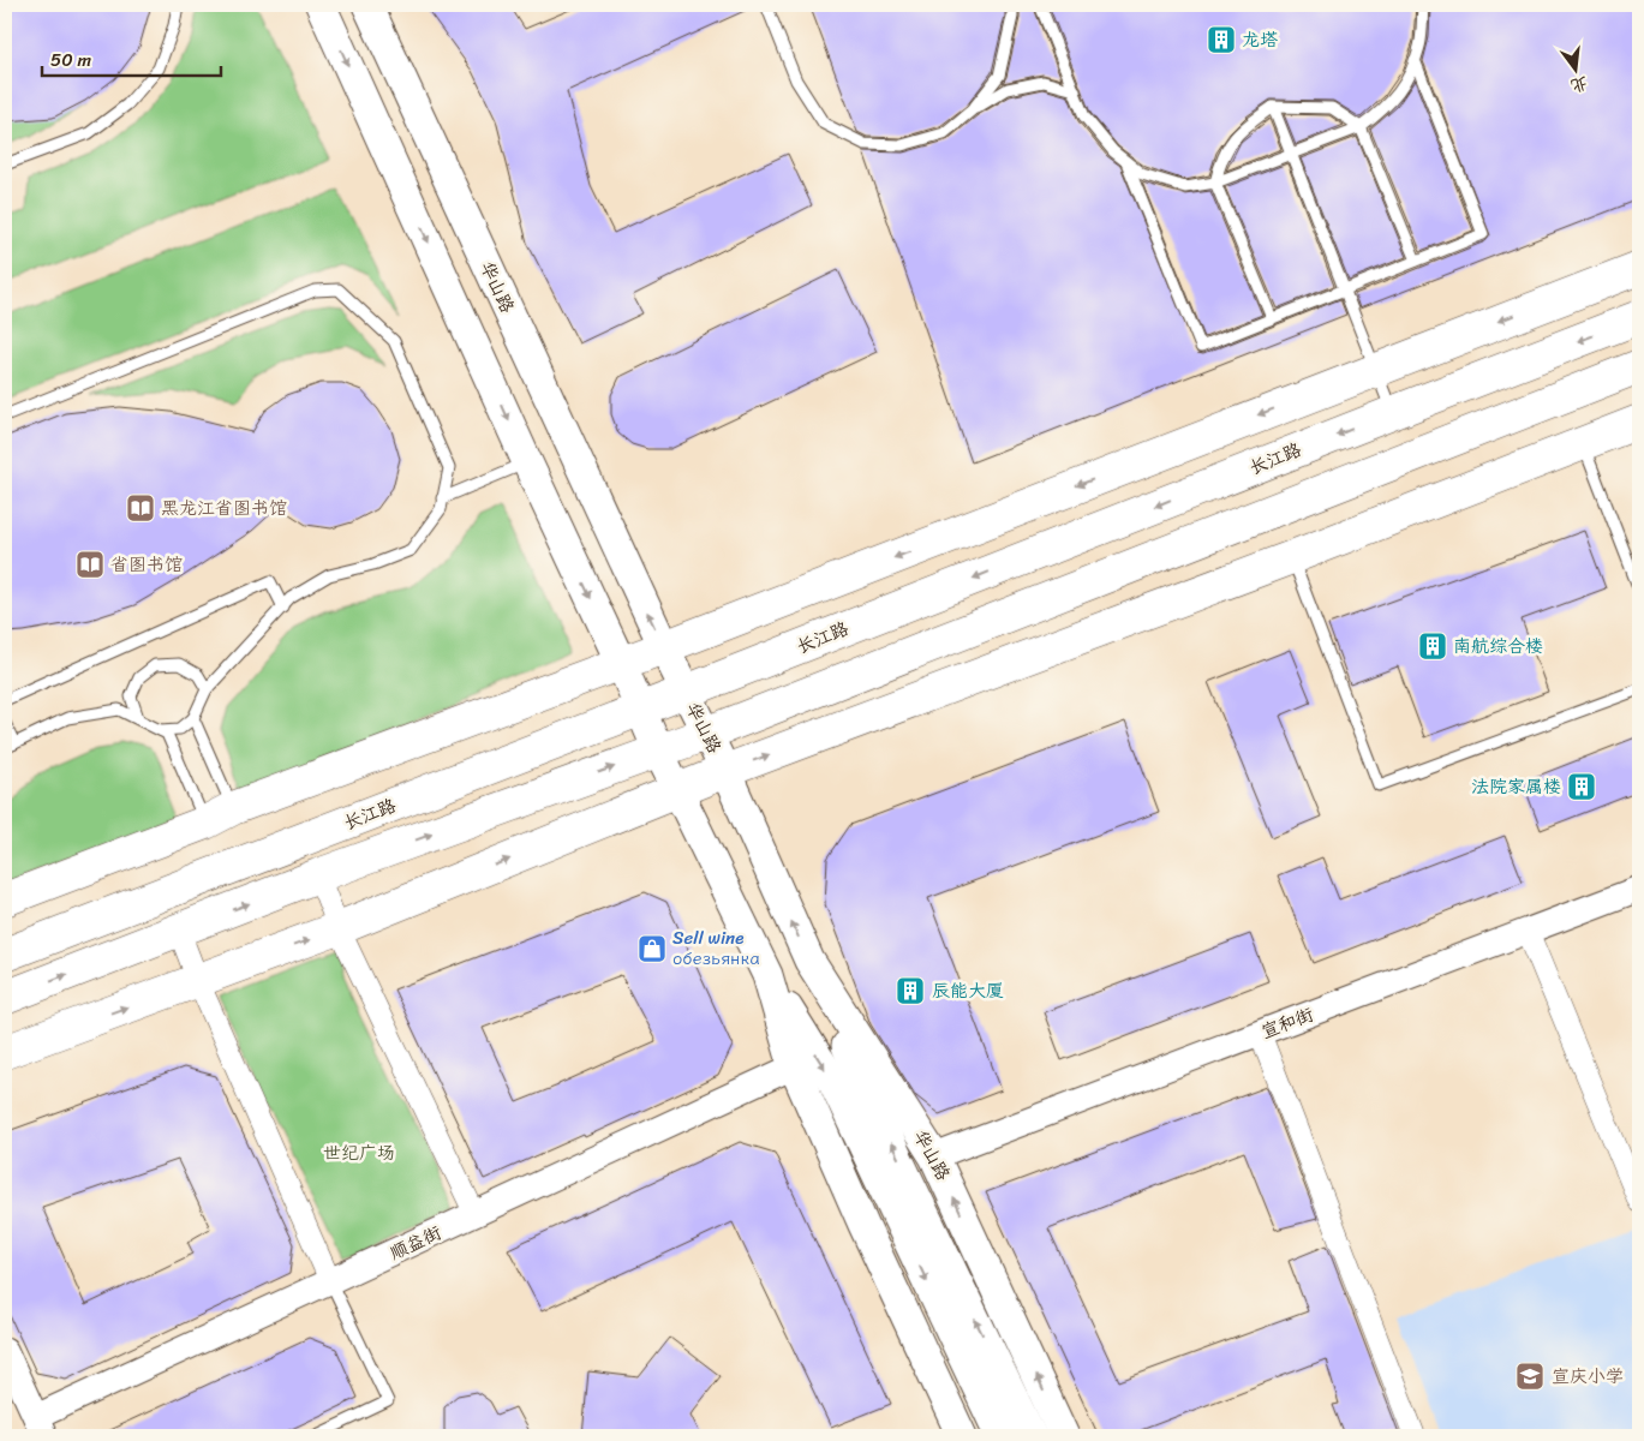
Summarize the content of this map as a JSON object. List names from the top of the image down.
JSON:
{
  "streets": {
    "main road": ["华山路", "长江路"],
    "street": ["宣和街", "顺益街"]
  },
  "crossings": [
    ["华山路", "长江路"],
    ["华山路", "宣和街"]
  ],
  "parks": ["世纪广场"],
  "places": {
    "building": [
      "龙塔",
      "南航综合楼",
      "法院家属楼",
      "辰能大厦"
    ],
    "library": ["黑龙江省图书馆", "省图书馆"],
    "shop": ["Sell wine обезьянка"],
    "school or university": ["宣庆小学"]
  },
  "scale_bar": "50 m",
  "north": "bottom"
}
